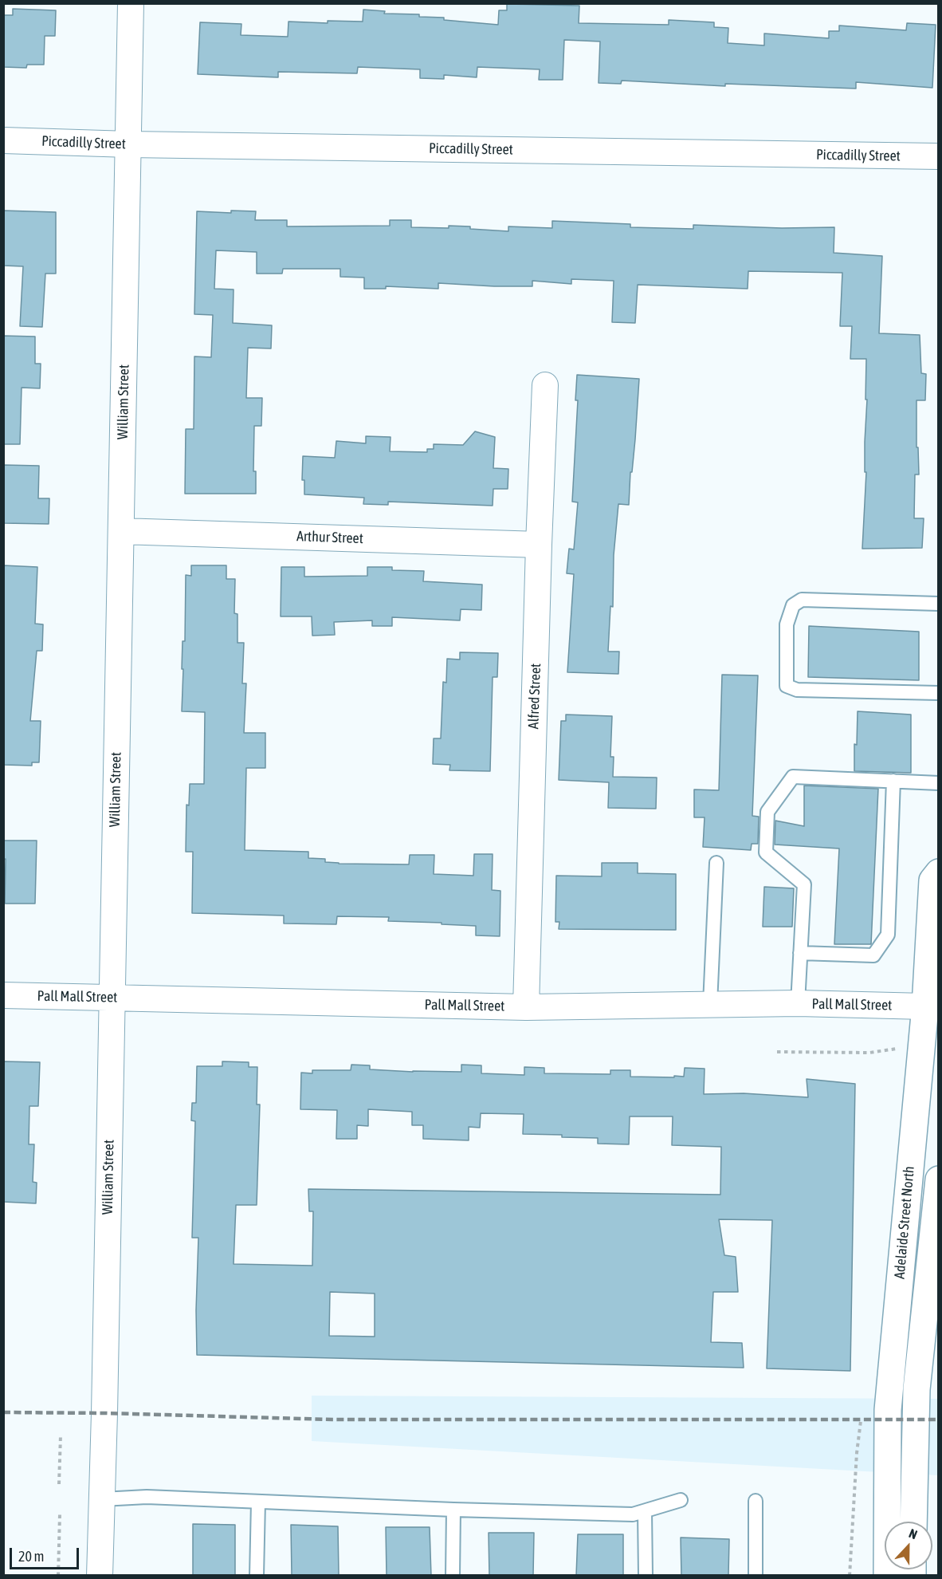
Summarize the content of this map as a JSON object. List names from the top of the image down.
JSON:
{
  "streets": {
    "main road": ["Adelaide Street North"],
    "street": [
      "Piccadilly Street",
      "William Street",
      "Arthur Street",
      "Alfred Street",
      "Pall Mall Street"
    ]
  },
  "crossings": [
    ["Piccadilly Street", "William Street"],
    ["William Street", "Arthur Street"],
    ["William Street", "Pall Mall Street"],
    ["Arthur Street", "Alfred Street"],
    ["Alfred Street", "Pall Mall Street"],
    ["Pall Mall Street", "Adelaide Street North"]
  ],
  "scale_bar": "20 m",
  "north": "top"
}
